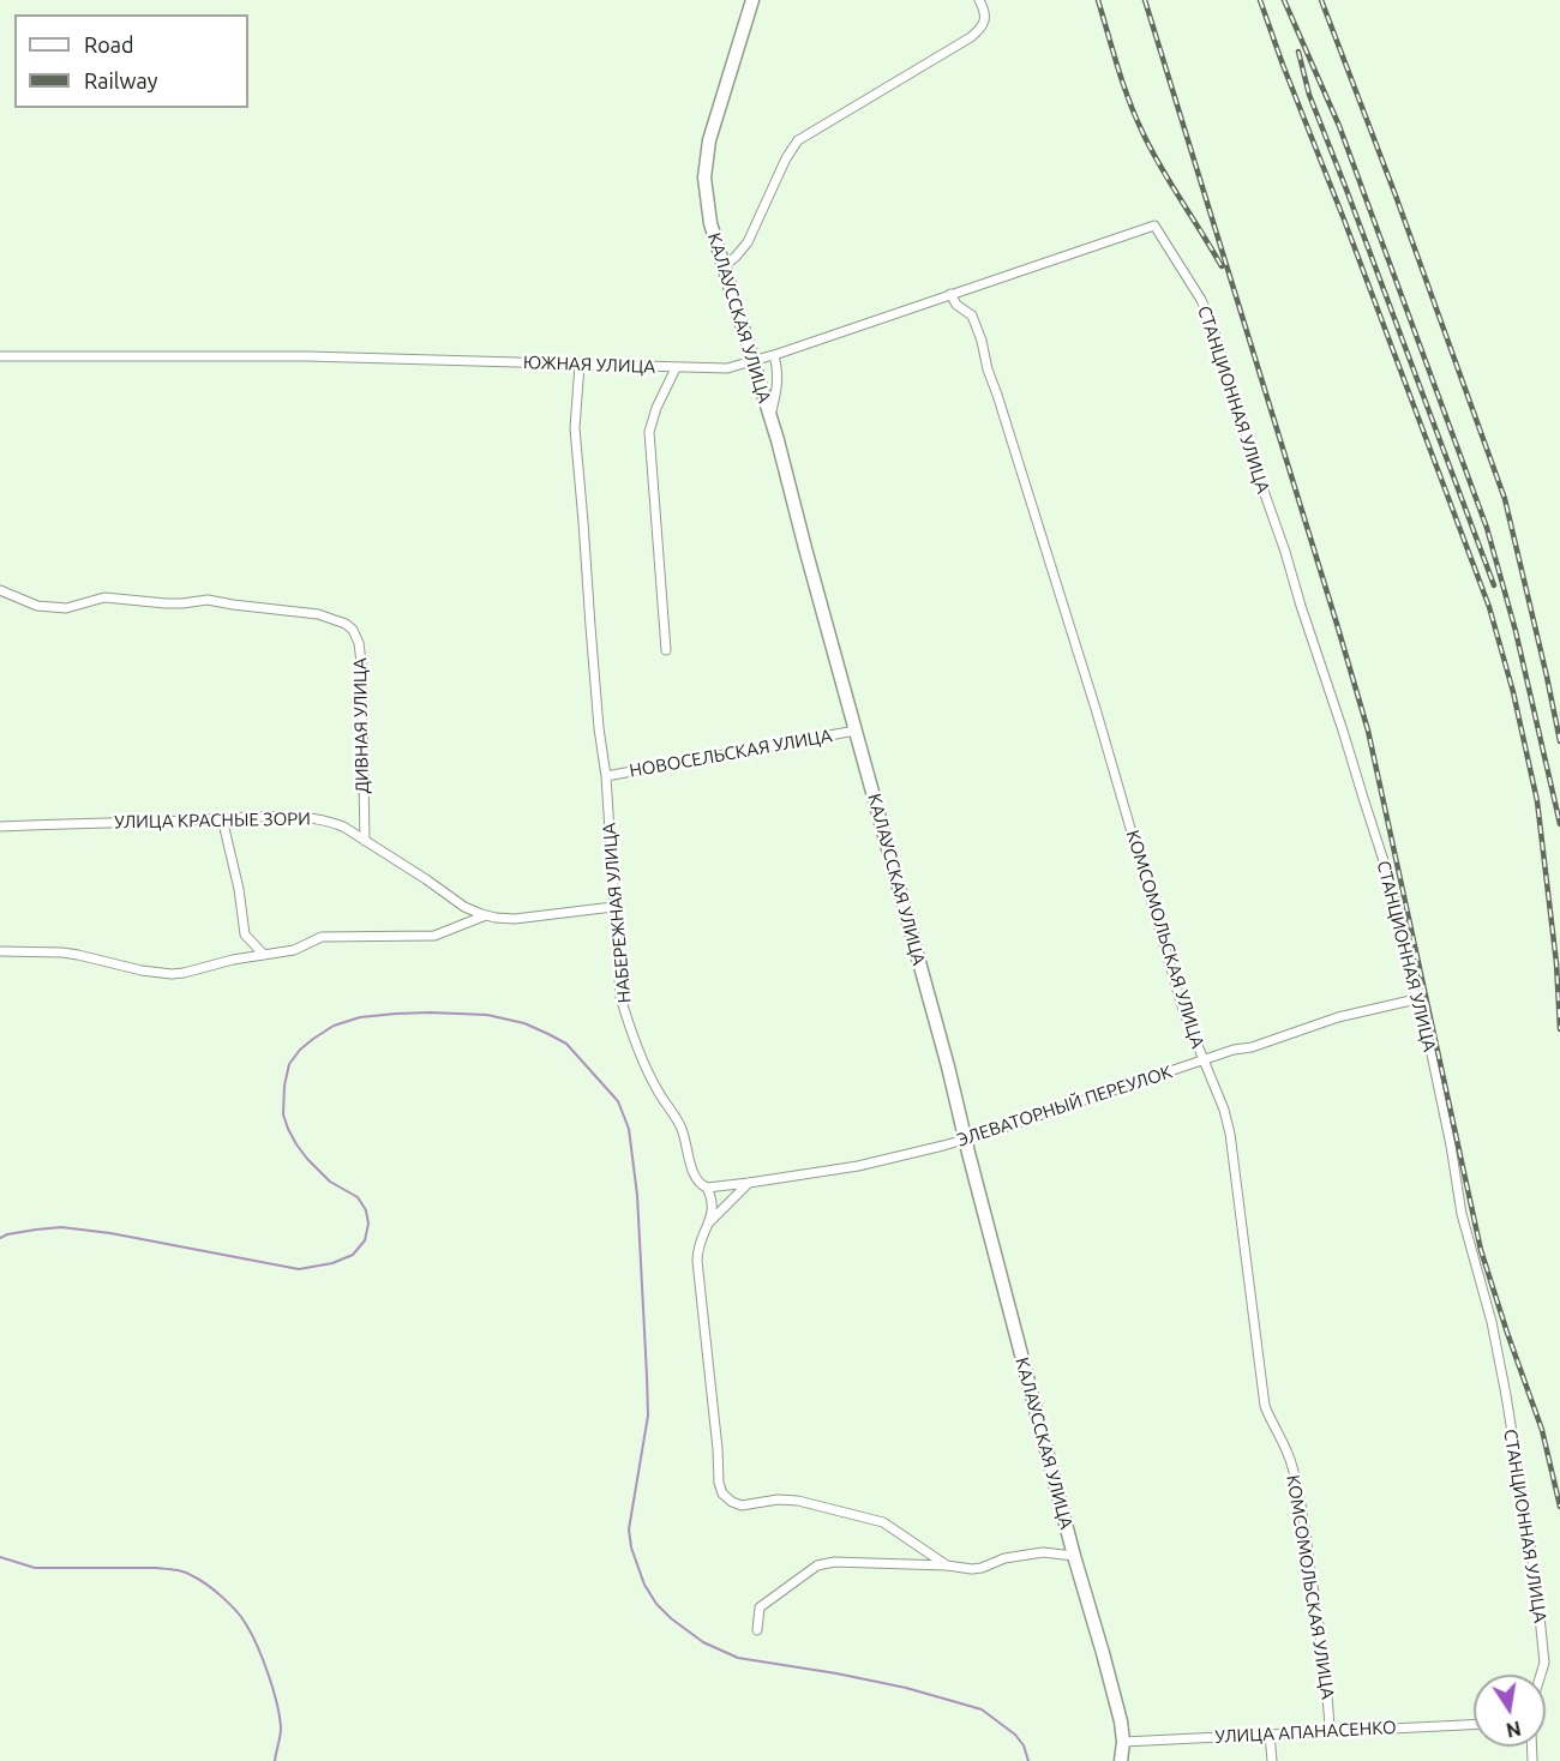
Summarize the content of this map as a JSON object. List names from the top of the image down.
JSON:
{
  "streets": {
    "street": [
      "КАЛАУССКАЯ УЛИЦА",
      "ЮЖНАЯ УЛИЦА",
      "СТАНЦИОННАЯ УЛИЦА",
      "ДИВНАЯ УЛИЦА",
      "НОВОСЕЛЬСКАЯ УЛИЦА",
      "УЛИЦА КРАСНЫЕ ЗОРИ",
      "НАБЕРЕЖНАЯ УЛИЦА",
      "КОМСОМОЛЬСКАЯ УЛИЦА",
      "ЭЛЕВАТОРНЫЙ ПЕРЕУЛОК",
      "УЛИЦА АПАНАСЕНКО"
    ]
  },
  "crossings": [
    ["КАЛАУССКАЯ УЛИЦА", "ЮЖНАЯ УЛИЦА"],
    ["КАЛАУССКАЯ УЛИЦА", "НОВОСЕЛЬСКАЯ УЛИЦА"],
    ["КАЛАУССКАЯ УЛИЦА", "ЭЛЕВАТОРНЫЙ ПЕРЕУЛОК"],
    ["КАЛАУССКАЯ УЛИЦА", "УЛИЦА АПАНАСЕНКО"],
    ["ЮЖНАЯ УЛИЦА", "СТАНЦИОННАЯ УЛИЦА"],
    ["ЮЖНАЯ УЛИЦА", "НАБЕРЕЖНАЯ УЛИЦА"],
    ["ЮЖНАЯ УЛИЦА", "КОМСОМОЛЬСКАЯ УЛИЦА"],
    ["СТАНЦИОННАЯ УЛИЦА", "ЭЛЕВАТОРНЫЙ ПЕРЕУЛОК"],
    ["ДИВНАЯ УЛИЦА", "УЛИЦА КРАСНЫЕ ЗОРИ"],
    ["НОВОСЕЛЬСКАЯ УЛИЦА", "НАБЕРЕЖНАЯ УЛИЦА"],
    ["УЛИЦА КРАСНЫЕ ЗОРИ", "НАБЕРЕЖНАЯ УЛИЦА"],
    ["НАБЕРЕЖНАЯ УЛИЦА", "ЭЛЕВАТОРНЫЙ ПЕРЕУЛОК"],
    ["КОМСОМОЛЬСКАЯ УЛИЦА", "ЭЛЕВАТОРНЫЙ ПЕРЕУЛОК"],
    ["КОМСОМОЛЬСКАЯ УЛИЦА", "УЛИЦА АПАНАСЕНКО"]
  ],
  "legend": ["Road", "Railway"],
  "north": "bottom"
}
